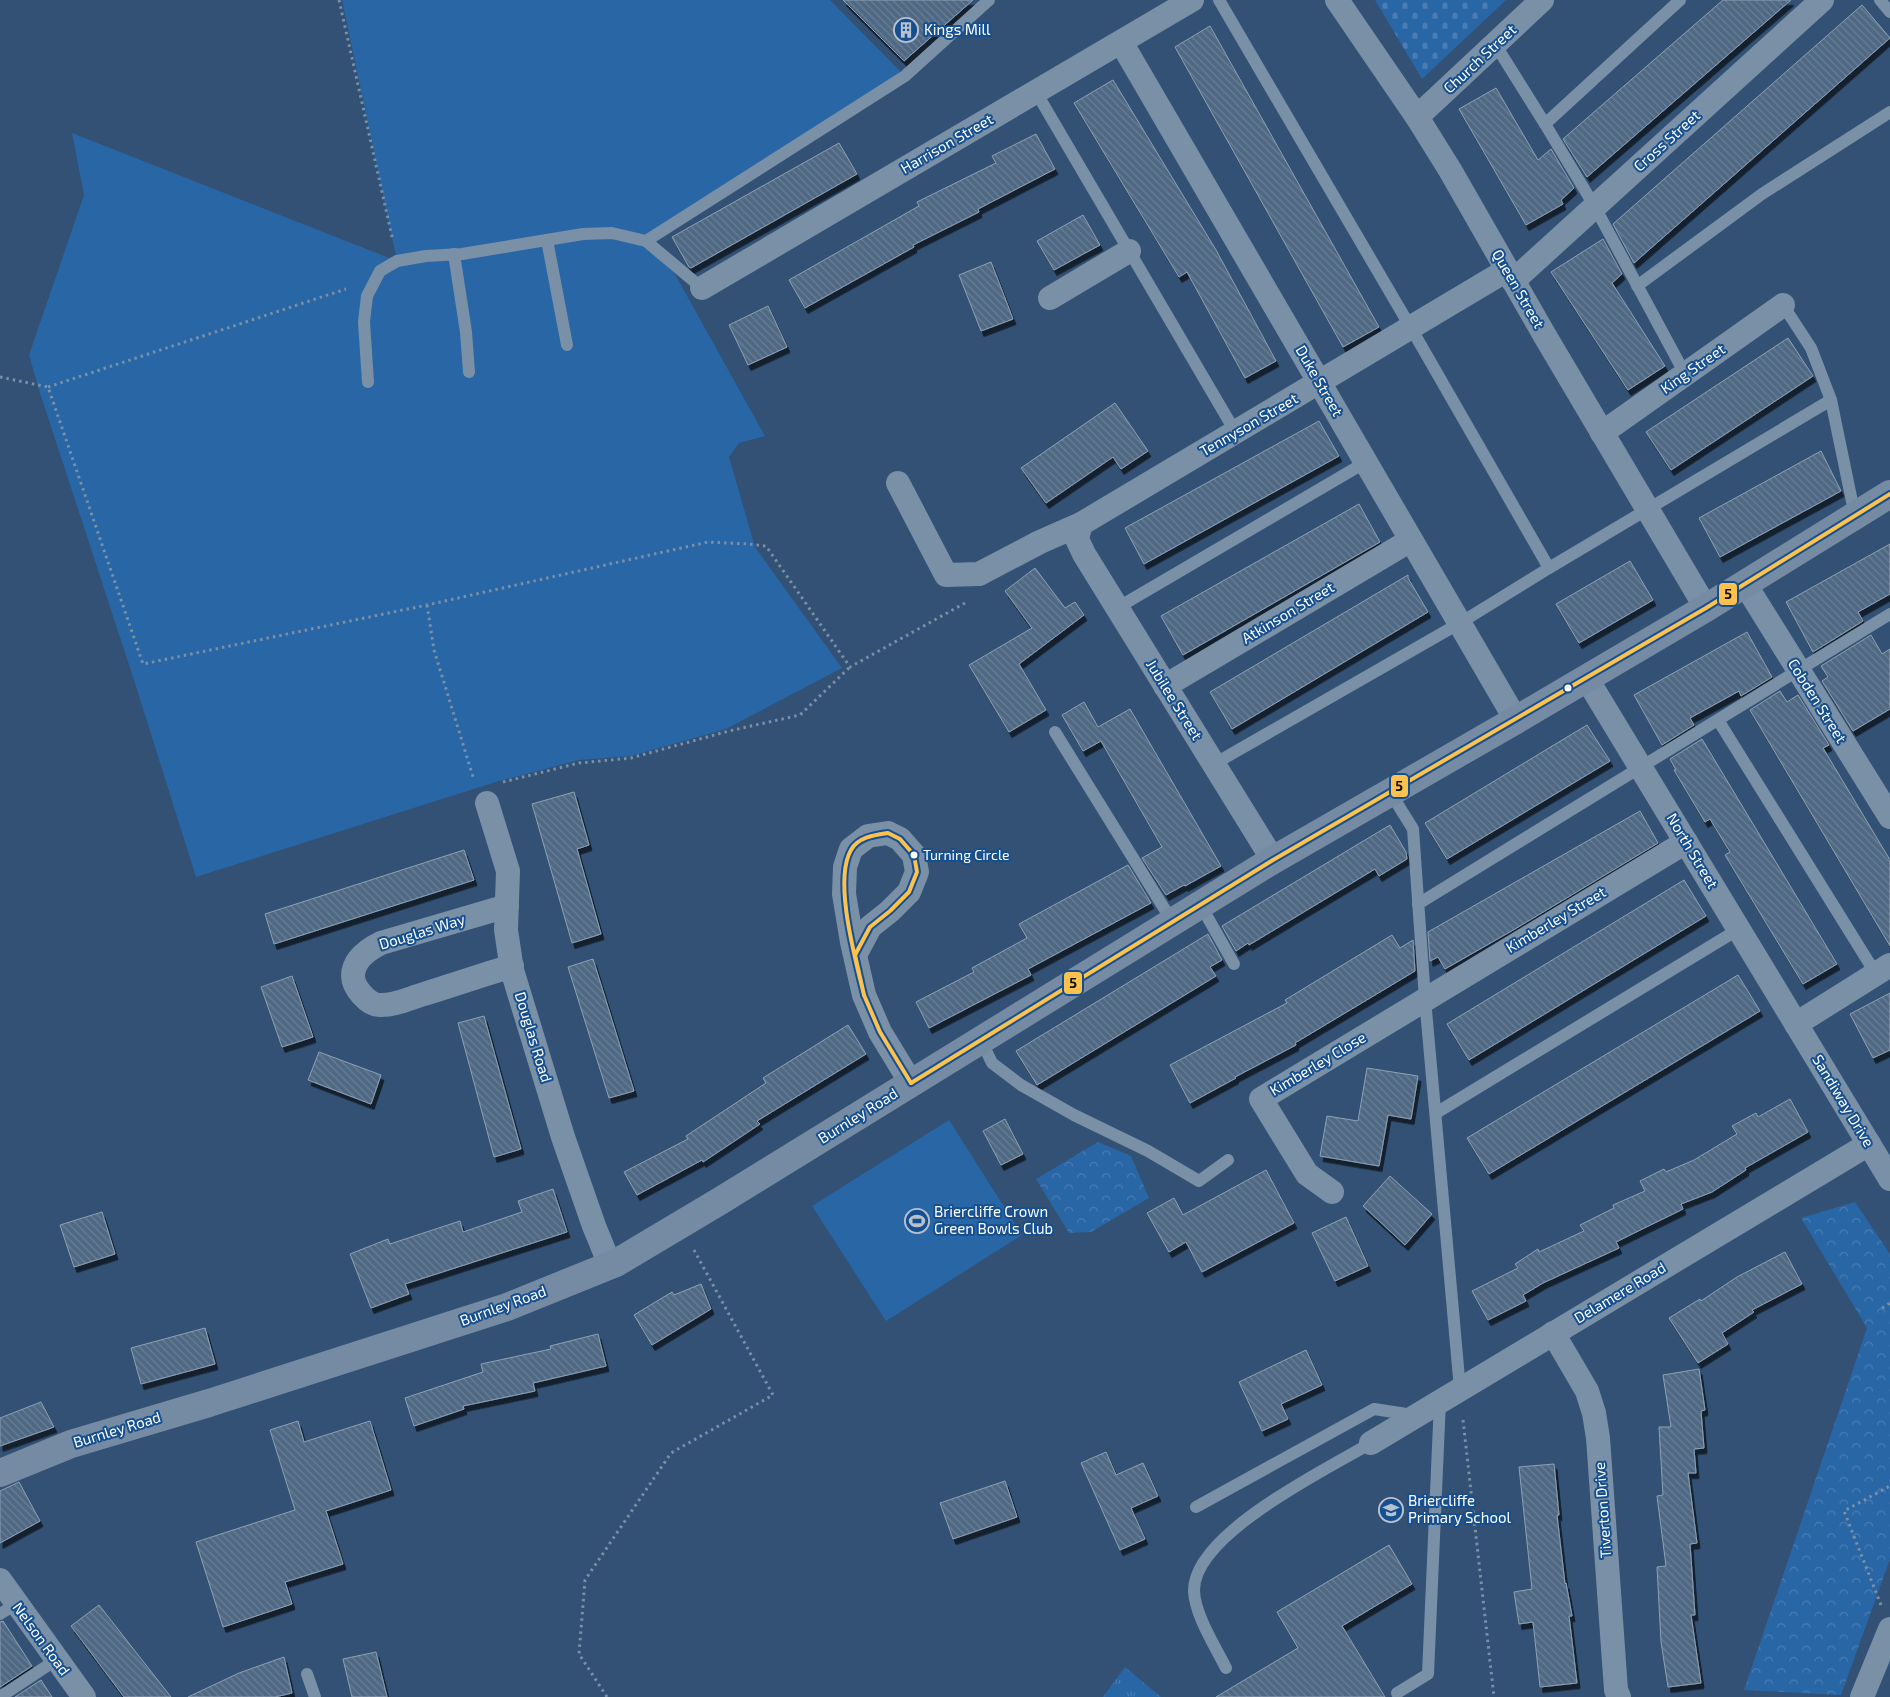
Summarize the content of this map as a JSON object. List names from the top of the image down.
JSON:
{
  "streets": {
    "street": [
      "Church Street",
      "Cross Street",
      "Harrison Street",
      "Queen Street",
      "King Street",
      "Duke Street",
      "Tennyson Street",
      "Atkinson Street",
      "Jubilee Street",
      "Cobden Street",
      "North Street",
      "Kimberley Street",
      "Douglas Way",
      "Douglas Road",
      "Kimberley Close",
      "Sandiway Drive",
      "Burnley Road",
      "Delamere Road",
      "Tiverton Drive",
      "Nelson Road"
    ]
  },
  "crossings": [
    ["Church Street", "Queen Street"],
    ["Cross Street", "Queen Street"],
    ["Cross Street", "Tennyson Street"],
    ["Harrison Street", "Duke Street"],
    ["Queen Street", "King Street"],
    ["Queen Street", "Tennyson Street"],
    ["Queen Street", "Burnley Road"],
    ["Duke Street", "Tennyson Street"],
    ["Duke Street", "Atkinson Street"],
    ["Duke Street", "Burnley Road"],
    ["Tennyson Street", "Jubilee Street"],
    ["Atkinson Street", "Jubilee Street"],
    ["Jubilee Street", "Burnley Road"],
    ["Cobden Street", "Burnley Road"],
    ["North Street", "Kimberley Street"],
    ["North Street", "Sandiway Drive"],
    ["North Street", "Burnley Road"],
    ["Kimberley Street", "Kimberley Close"],
    ["Douglas Way", "Douglas Road"],
    ["Douglas Road", "Burnley Road"],
    ["Sandiway Drive", "Delamere Road"],
    ["Delamere Road", "Tiverton Drive"]
  ],
  "places": {
    "building": ["Kings Mill"],
    "other": ["Turning Circle"],
    "sports": ["Briercliffe Crown Green Bowls Club"],
    "school or university": ["Briercliffe Primary School"]
  },
  "lines": ["transit line 5"]
}
